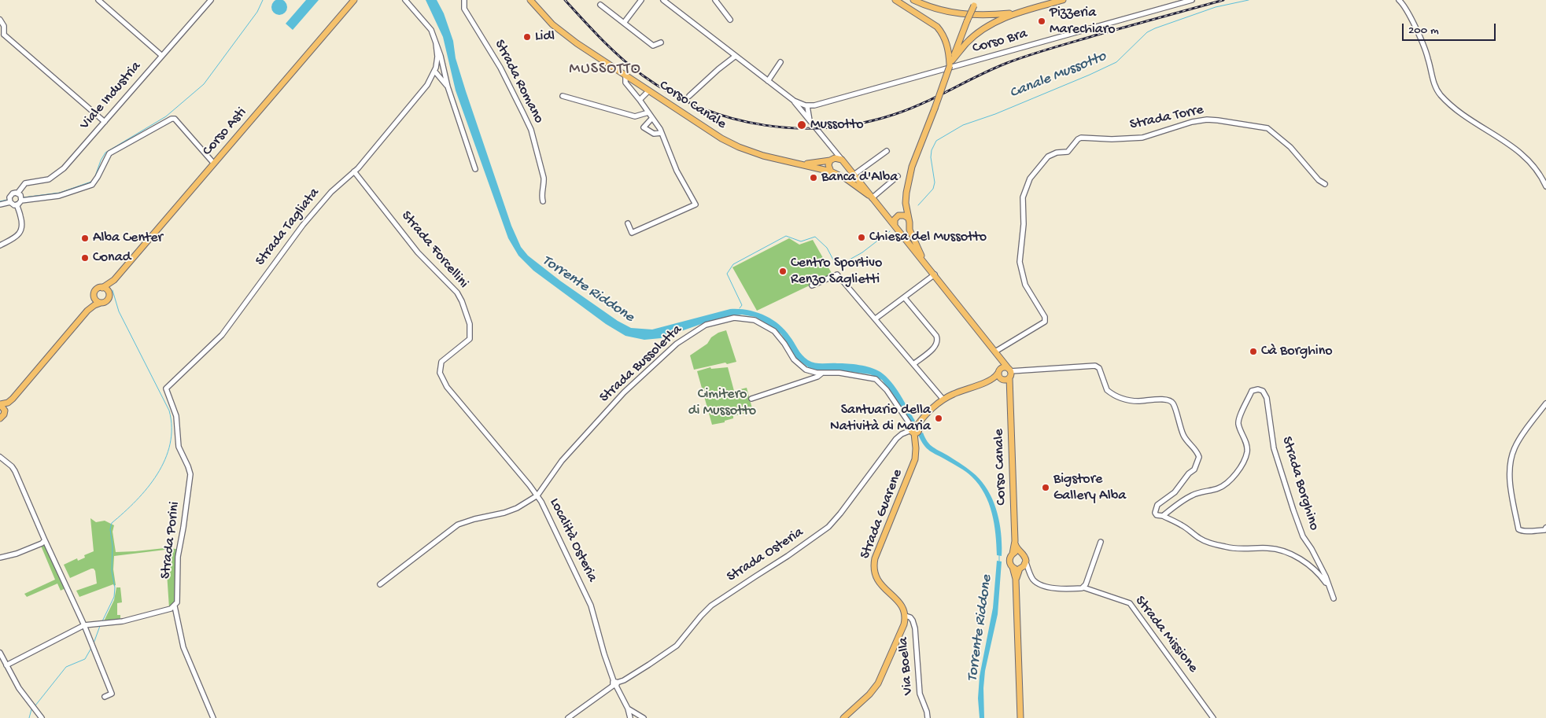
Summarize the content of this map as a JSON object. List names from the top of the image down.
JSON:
{
  "streets": {
    "main road": ["Corso Canale", "Corso Asti", "Strada Guarene"],
    "street": [
      "Corso Bra",
      "Strada Romano",
      "Viale Industria",
      "Strada Torre",
      "Strada Tagliata",
      "Strada Forcellini",
      "Strada Bussoletta",
      "Strada Borghino",
      "Strada Porini",
      "Località Osteria",
      "Strada Osteria",
      "Strada Missione",
      "Via Boella"
    ]
  },
  "crossings": [
    ["Corso Canale", "Strada Torre"],
    ["Corso Canale", "Strada Missione"],
    ["Strada Tagliata", "Strada Forcellini"],
    ["Strada Tagliata", "Strada Porini"],
    ["Strada Forcellini", "Strada Bussoletta"],
    ["Strada Forcellini", "Località Osteria"],
    ["Strada Bussoletta", "Strada Guarene"],
    ["Strada Bussoletta", "Località Osteria"],
    ["Strada Bussoletta", "Strada Osteria"],
    ["Strada Guarene", "Strada Osteria"],
    ["Strada Guarene", "Via Boella"],
    ["Località Osteria", "Strada Osteria"]
  ],
  "districts": ["MUSSOTTO"],
  "water": ["Canale Mussotto", "Torrente Riddone"],
  "parks": ["Cimitero di Mussotto"],
  "places": [
    "Pizzeria Marechiaro",
    "Lidl",
    "Mussotto",
    "Banca d'Alba",
    "Chiesa del Mussotto",
    "Alba Center",
    "Conad",
    "Centro Sportivo Renzo Saglietti",
    "Cà Borghino",
    "Santuario della Natività di Maria",
    "Bigstore Gallery Alba"
  ],
  "scale_bar": "200 m"
}
